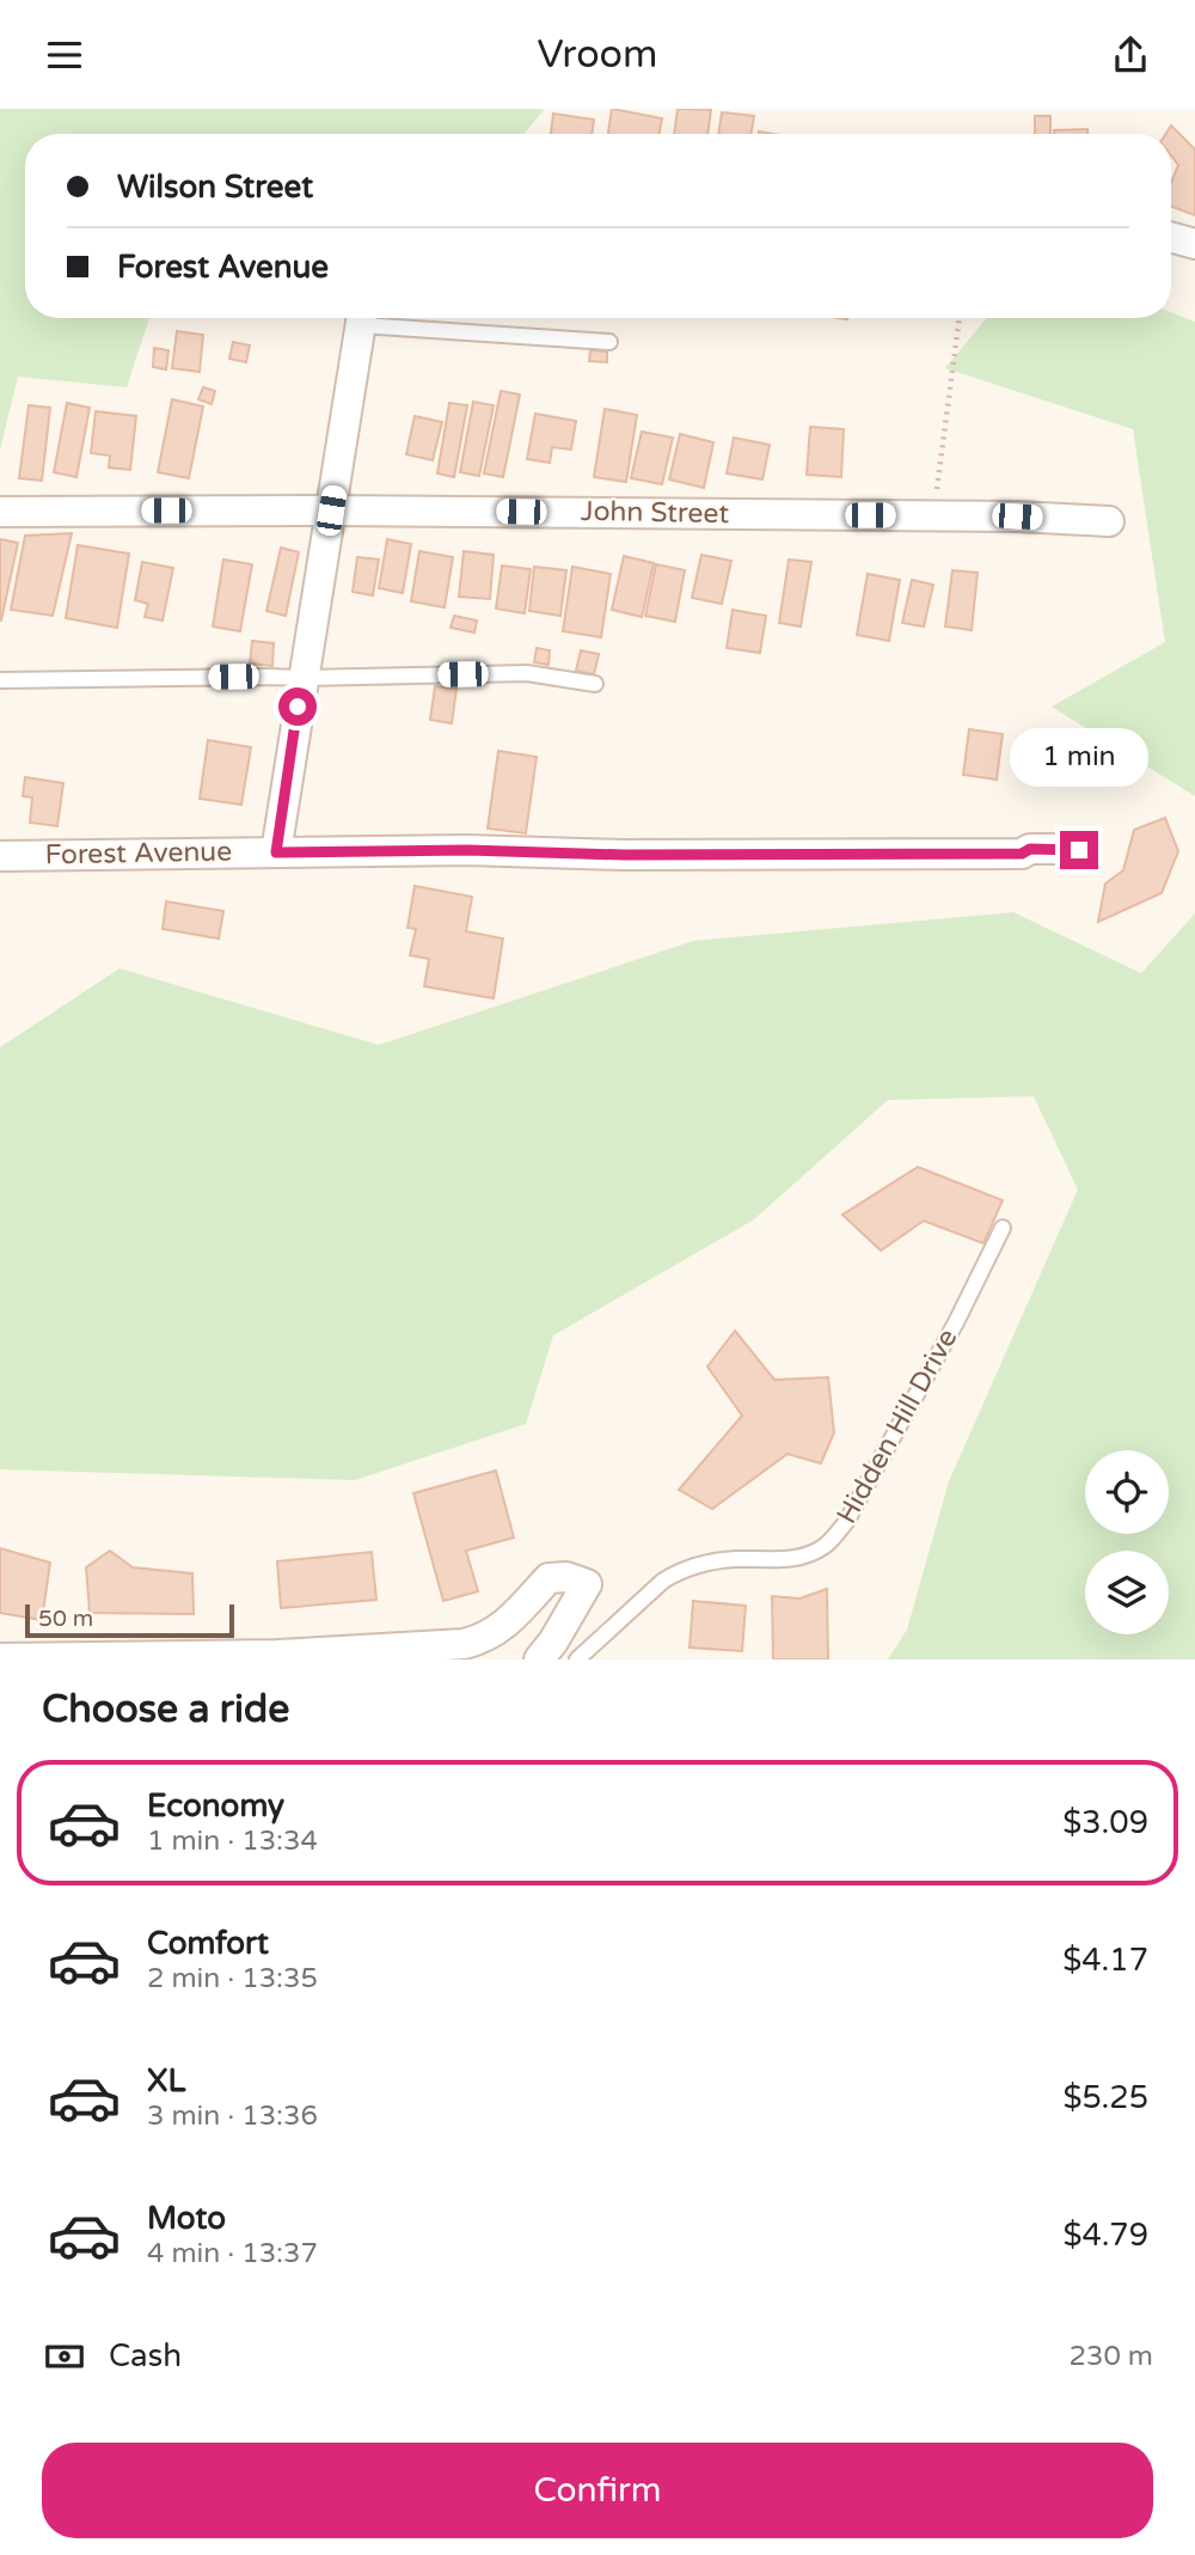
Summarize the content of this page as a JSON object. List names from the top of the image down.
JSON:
{
  "streets": {
    "street": ["John Street", "Forest Avenue"],
    "lane": ["Hidden Hill Drive"]
  },
  "scale_bar": "50 m",
  "page": {
    "header": "Vroom",
    "banner": ["Wilson Street", "Forest Avenue"],
    "bubble": "1 min",
    "scale": "50 m",
    "heading": "Choose a ride",
    "list": [
      {
        "name": "Economy",
        "note": "1 min · 13:34",
        "value": "$3.09"
      },
      {
        "name": "Comfort",
        "note": "2 min · 13:35",
        "value": "$4.17"
      },
      {
        "name": "XL",
        "note": "3 min · 13:36",
        "value": "$5.25"
      },
      {
        "name": "Moto",
        "note": "4 min · 13:37",
        "value": "$4.79"
      }
    ],
    "pay": ["Cash", "230 m"],
    "buttons": "Confirm"
  }
}
